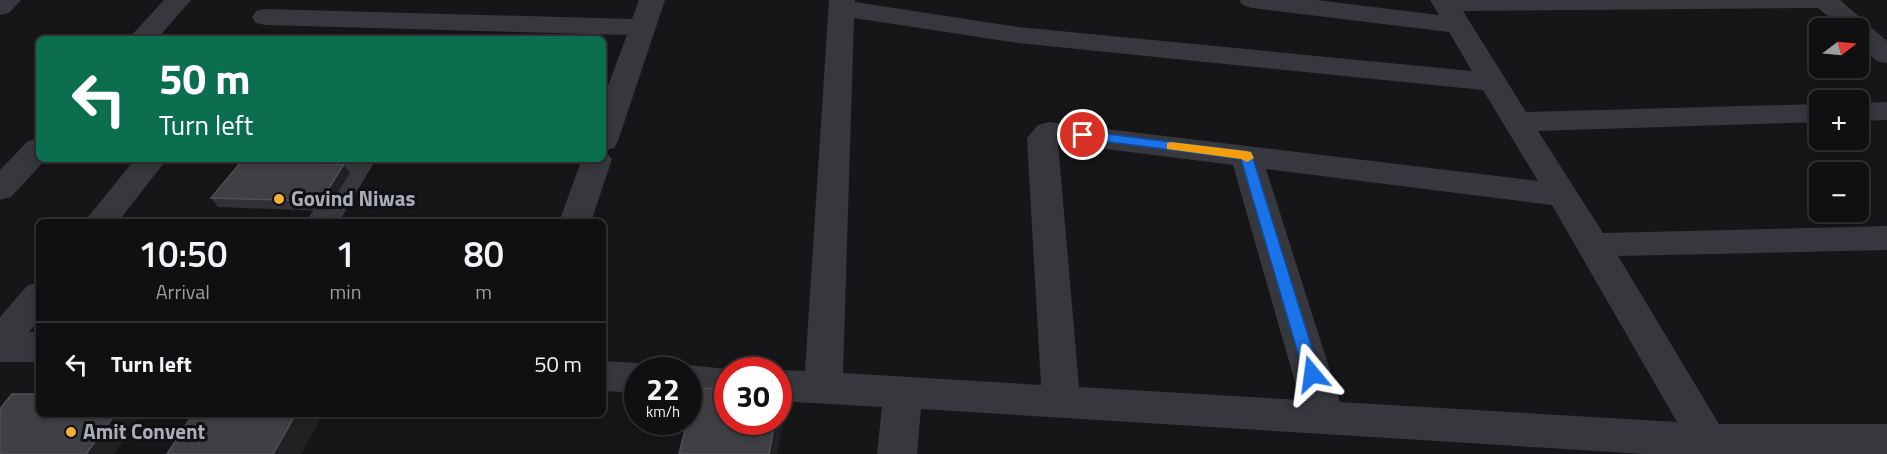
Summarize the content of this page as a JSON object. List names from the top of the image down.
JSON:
{
  "places": ["Govind Niwas", "Amit Convent"],
  "north": "right",
  "page": {
    "map_buttons": ["+", "−"],
    "turn": ["50 m", "Turn left"],
    "eta": [
      "10:50",
      "Arrival",
      "1",
      "min",
      "80",
      "m"
    ],
    "list": [
      {
        "name": "Turn left",
        "value": "50 m"
      }
    ],
    "speed": "22 km/h",
    "limit": "30"
  }
}
